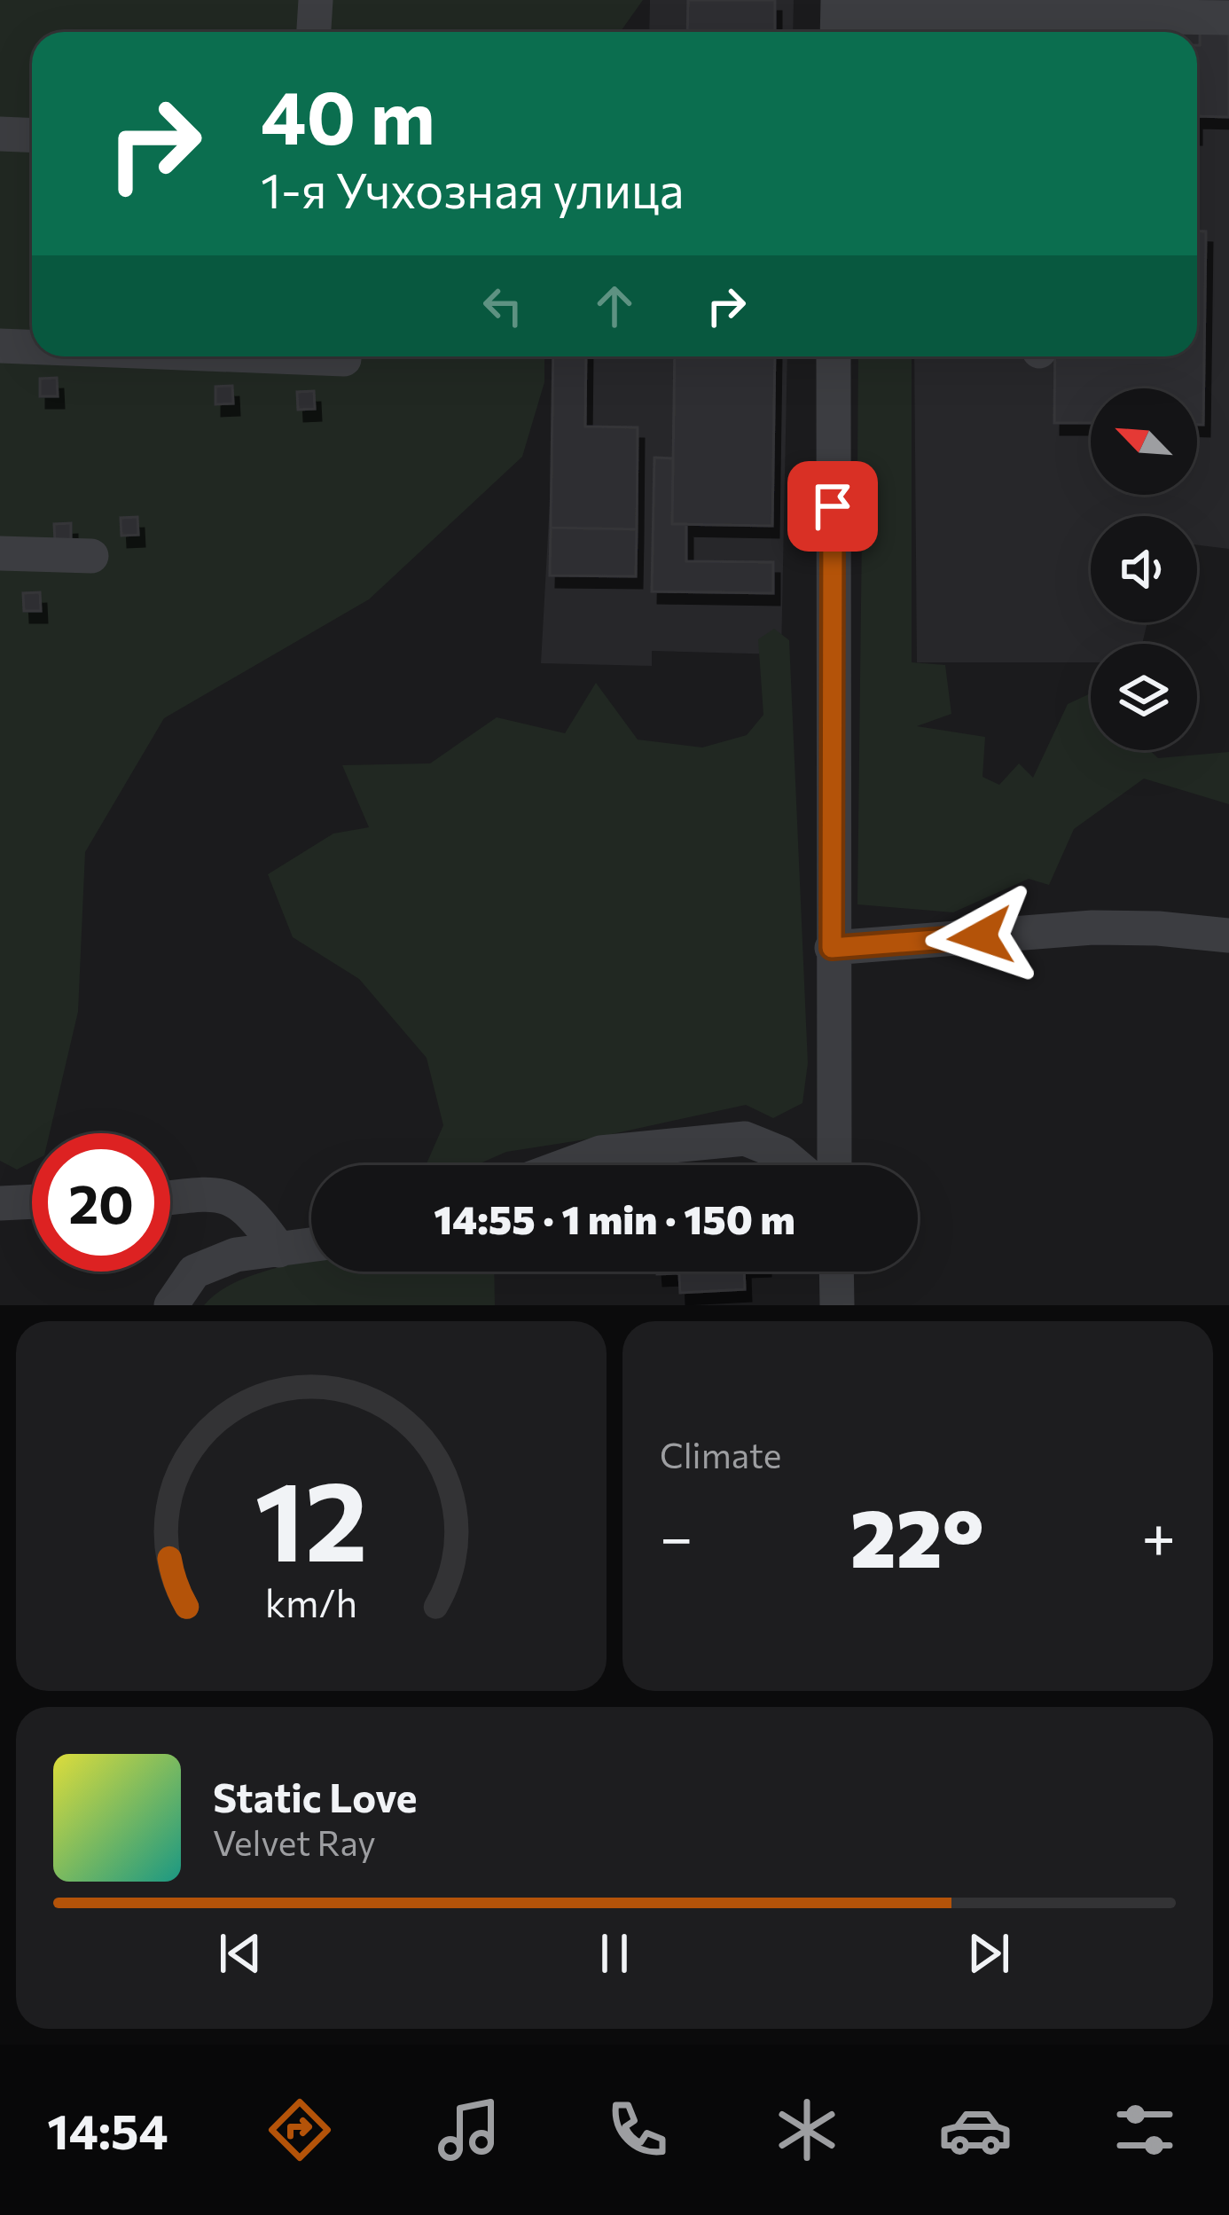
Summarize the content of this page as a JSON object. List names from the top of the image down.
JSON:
{
  "north": "top left",
  "page": {
    "turn": ["40 m", "1-я Учхозная улица"],
    "limit": "20",
    "trip": "14:55 · 1 min · 150 m",
    "tile": "Climate",
    "heat": ["−", "22°", "+"],
    "song": ["Static Love", "Velvet Ray"],
    "tabs": "14:54",
    "gauge": ["12", "km/h"]
  }
}
